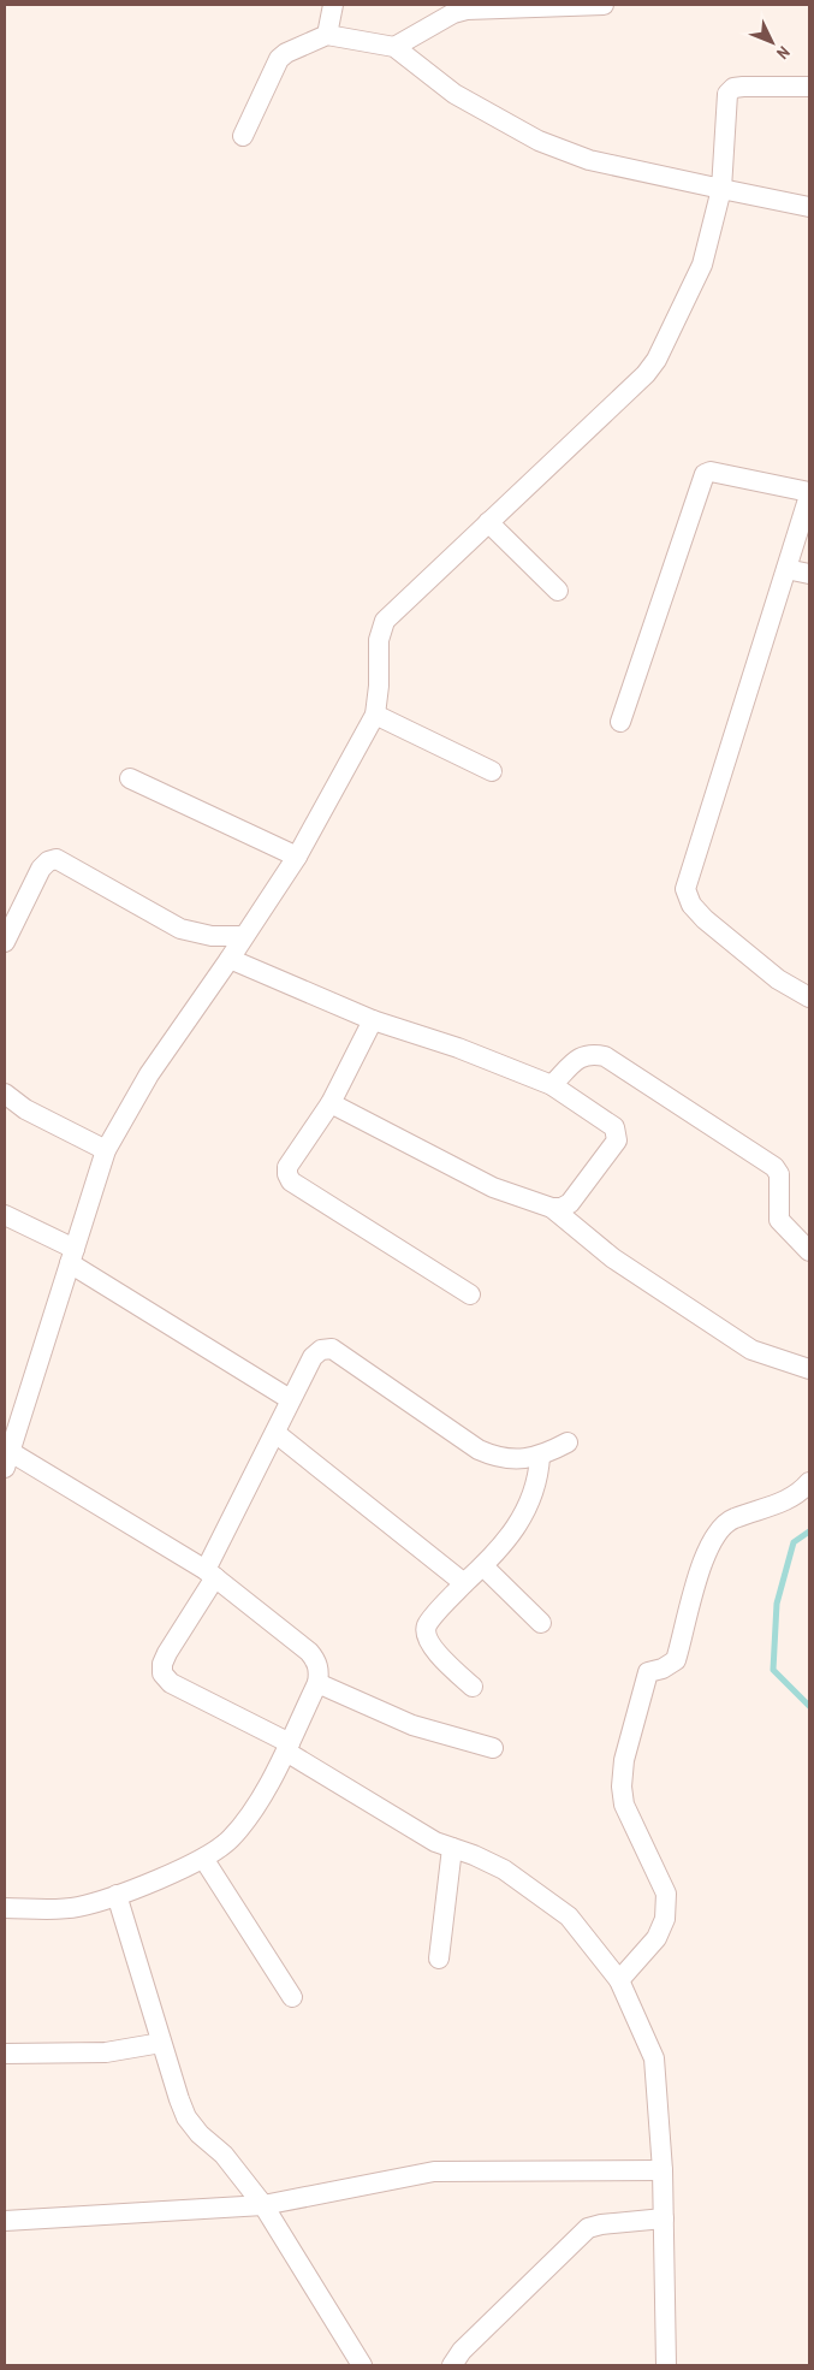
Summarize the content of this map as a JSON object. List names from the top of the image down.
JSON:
{
  "north": "bottom right"
}
